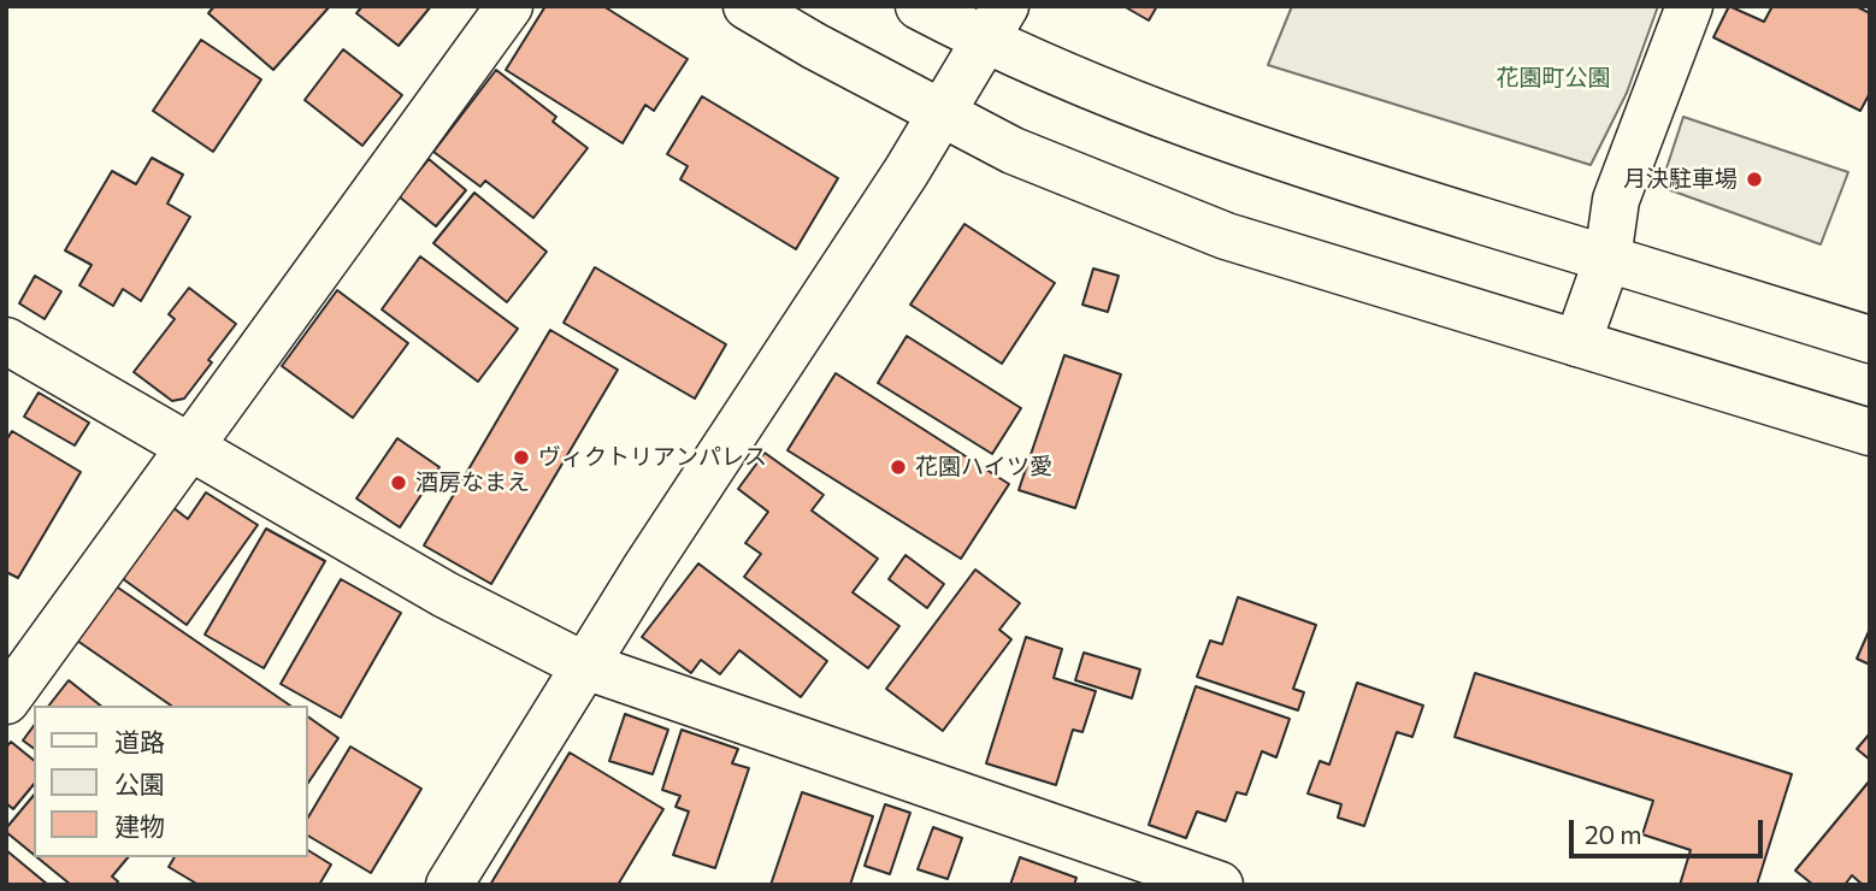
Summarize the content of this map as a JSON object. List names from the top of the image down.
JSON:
{
  "parks": ["花園町公園"],
  "places": [
    "月決駐車場",
    "ヴィクトリアンパレス",
    "花園ハイツ愛",
    "酒房なまえ"
  ],
  "legend": ["道路", "公園", "建物"],
  "scale_bar": "20 m"
}
